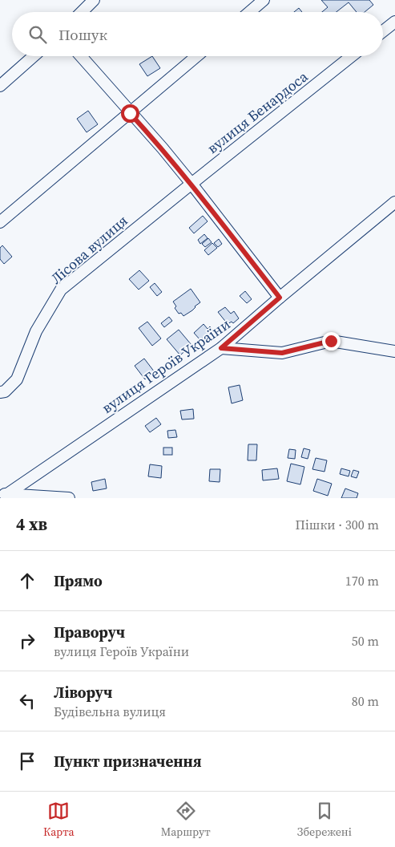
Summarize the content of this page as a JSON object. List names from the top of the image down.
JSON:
{
  "streets": {
    "street": ["вулиця Бенардоса", "Лісова вулиця", "вулиця Героїв України"]
  },
  "crossings": [
    ["вулиця Бенардоса", "Лісова вулиця"]
  ],
  "page": {
    "search": "Пошук",
    "heading": ["4 хв", "Пішки · 300 m"],
    "list": [
      ["Прямо", "170 m"],
      ["Праворуч", "вулиця Героїв України", "50 m"],
      ["Ліворуч", "Будівельна вулиця", "80 m"],
      "Пункт призначення"
    ],
    "nav": ["Карта", "Маршрут", "Збережені"]
  }
}
